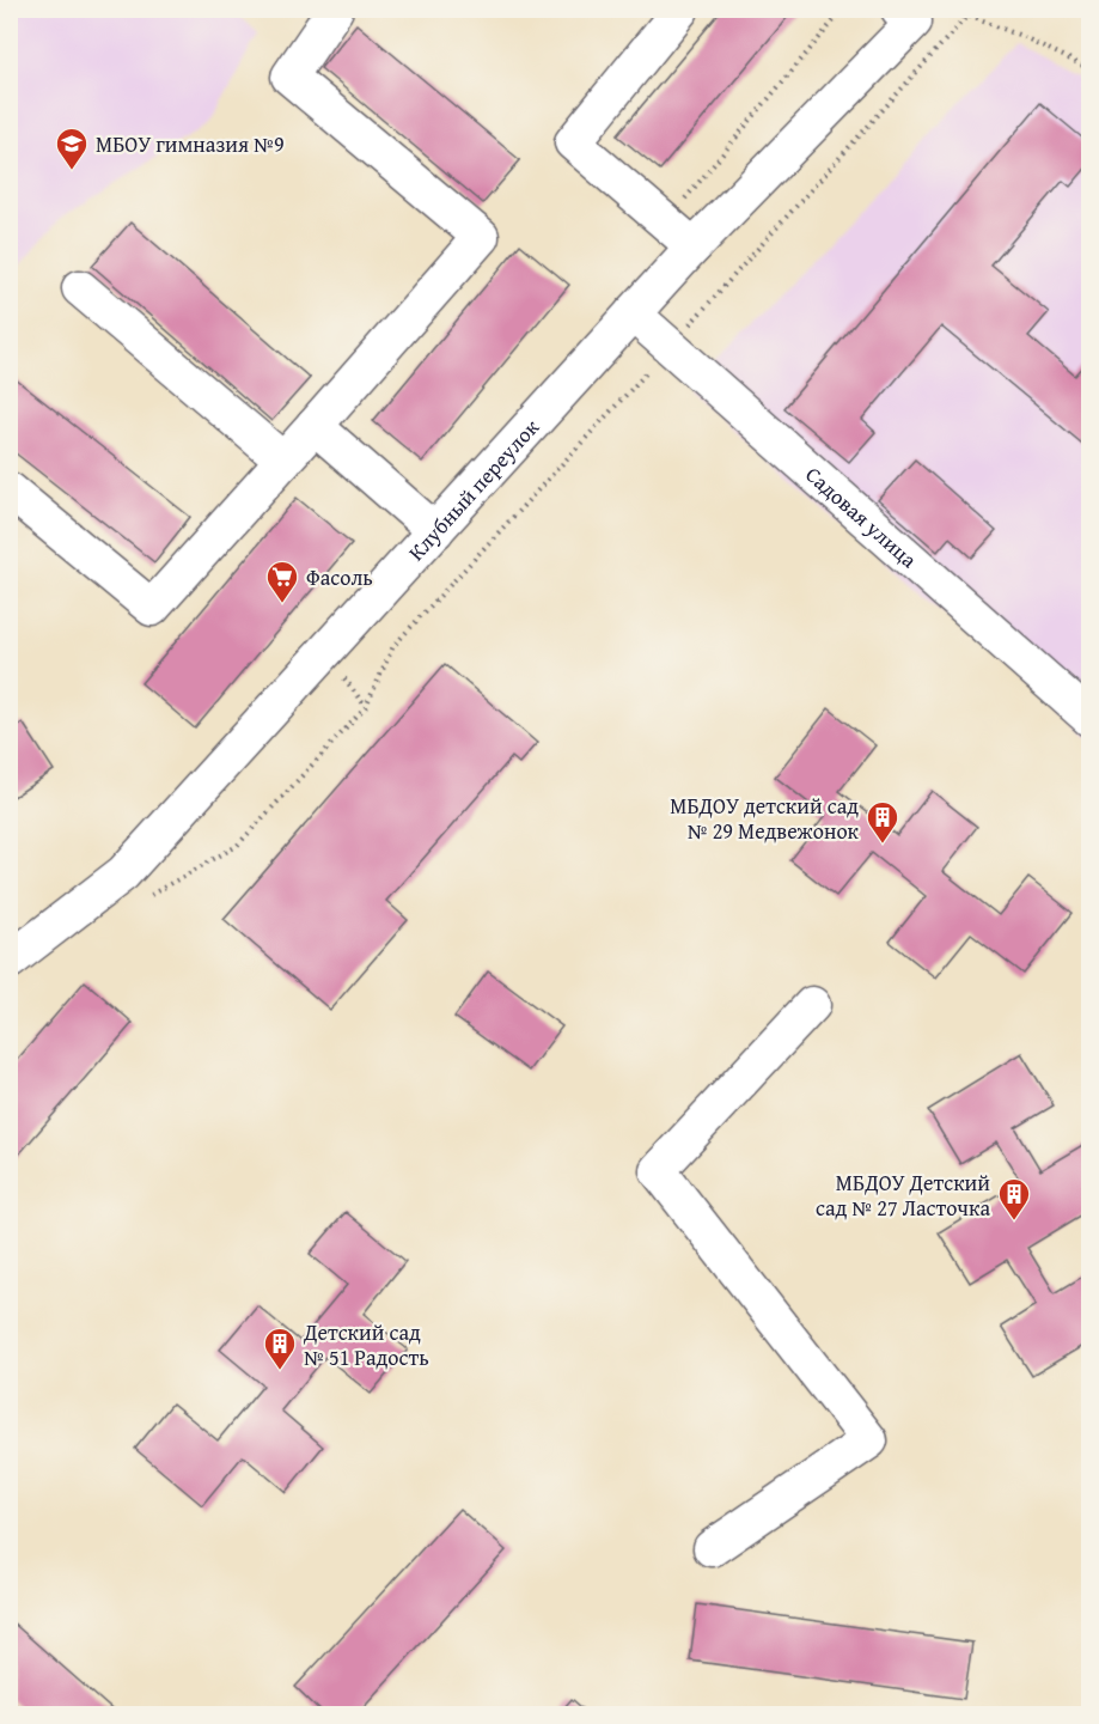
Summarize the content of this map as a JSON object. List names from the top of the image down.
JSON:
{
  "streets": {
    "street": ["Клубный переулок", "Садовая улица"]
  },
  "crossings": [
    ["Клубный переулок", "Садовая улица"]
  ],
  "places": {
    "school or university": ["МБОУ гимназия №9"],
    "supermarket": ["Фасоль"],
    "building": ["МБДОУ детский сад № 29 Медвежонок", "МБДОУ Детский сад № 27 Ласточка", "Детский сад № 51 Радость"]
  }
}
